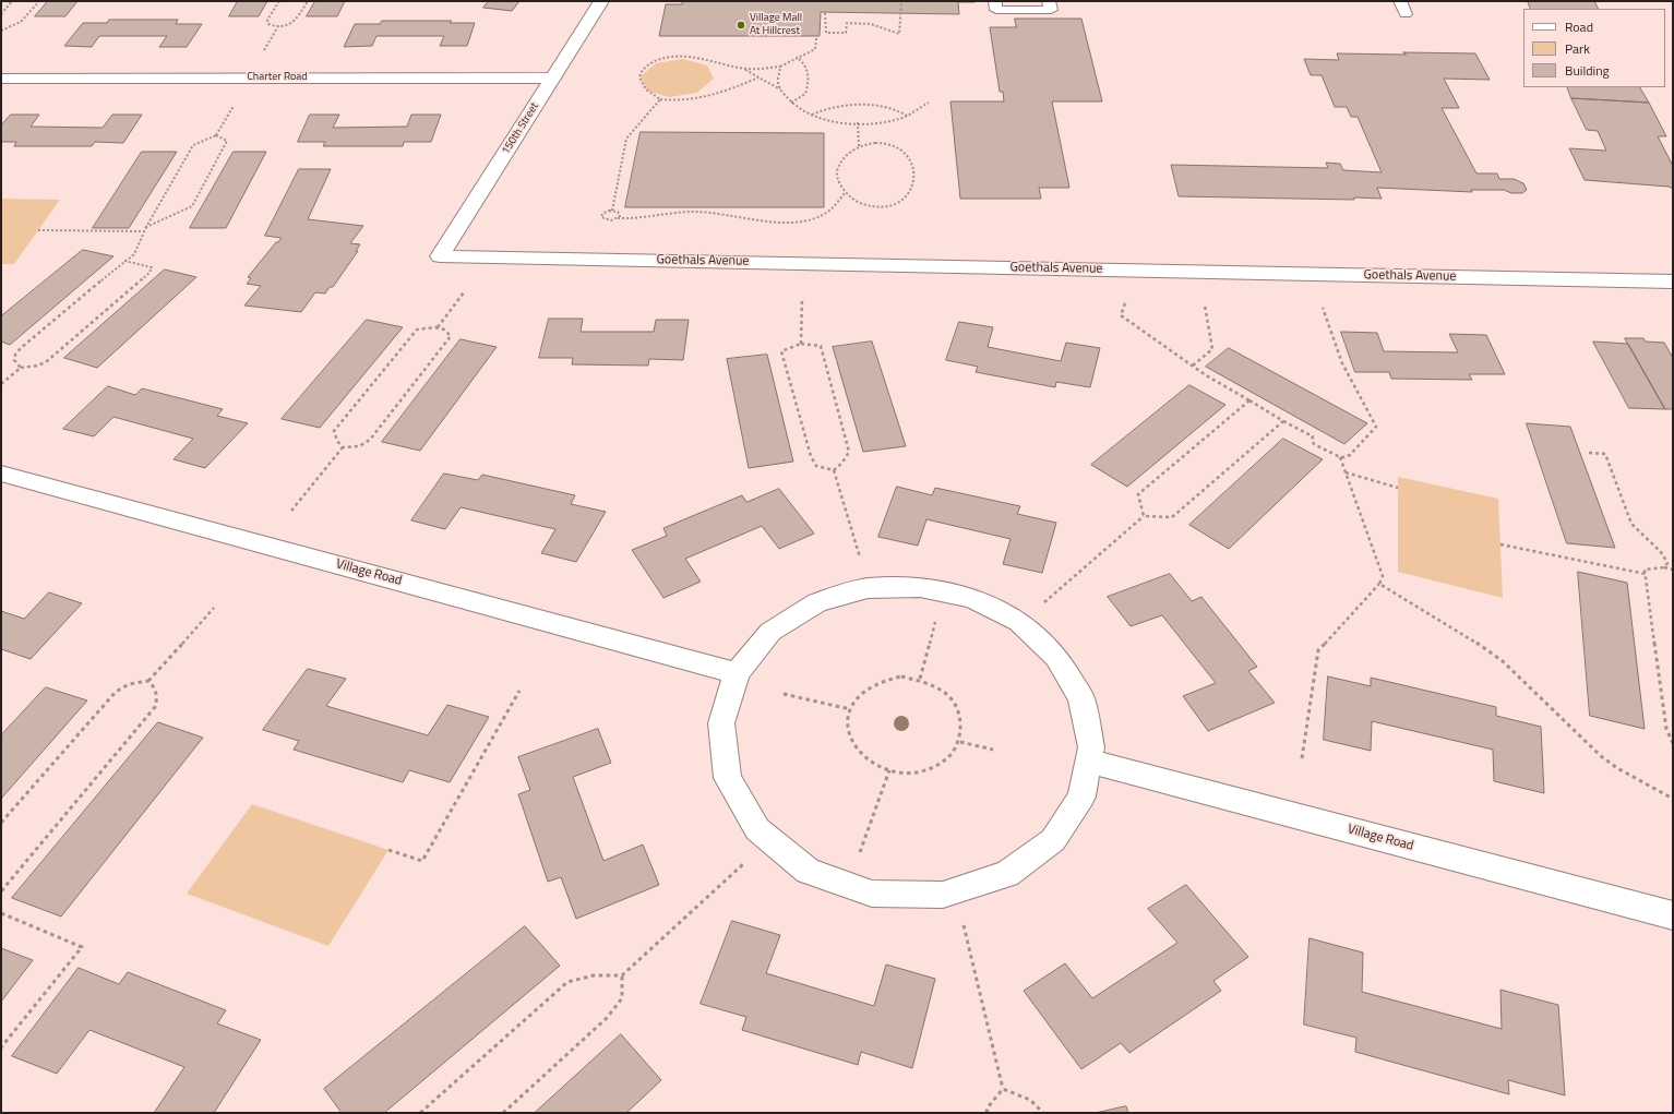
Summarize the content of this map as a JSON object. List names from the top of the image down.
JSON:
{
  "streets": {
    "street": [
      "Charter Road",
      "150th Street",
      "Goethals Avenue",
      "Village Road"
    ]
  },
  "crossings": [
    ["Charter Road", "150th Street"],
    ["150th Street", "Goethals Avenue"]
  ],
  "places": ["Village Mall At Hillcrest"],
  "legend": ["Road", "Park", "Building"]
}
